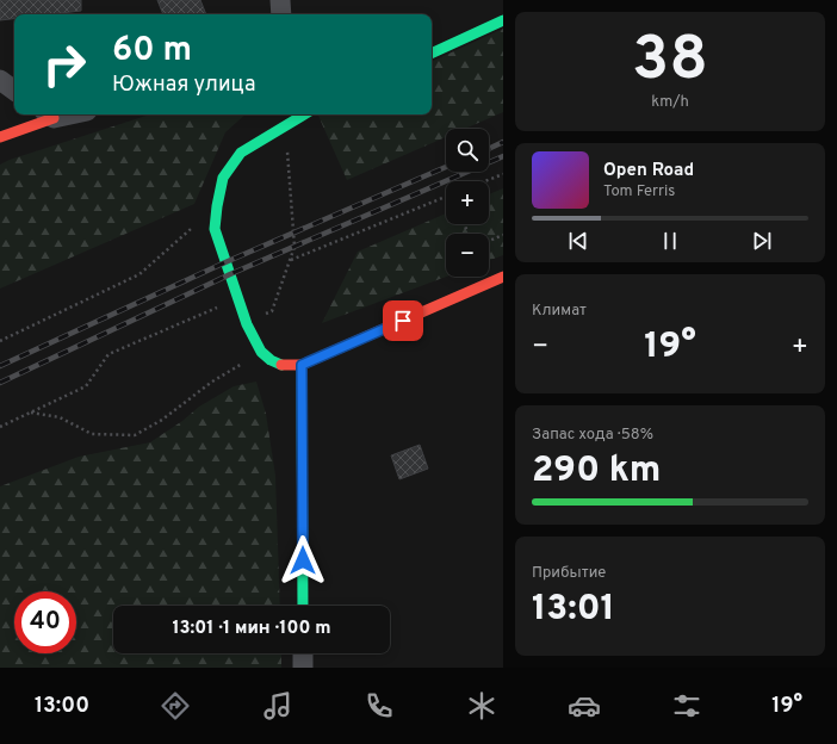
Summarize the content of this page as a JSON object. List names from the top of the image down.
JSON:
{
  "page": {
    "tile": [
      ["38", "km/h"],
      "Климат",
      ["Запас хода · 58%", "290 km"],
      ["Прибытие", "13:01"]
    ],
    "turn": ["60 m", "Южная улица"],
    "map_buttons": ["+", "−"],
    "song": ["Open Road", "Tom Ferris"],
    "heat": ["−", "19°", "+"],
    "limit": "40",
    "trip": "13:01 · 1 мин · 100 m",
    "tabs": ["13:00", "19°"]
  }
}
